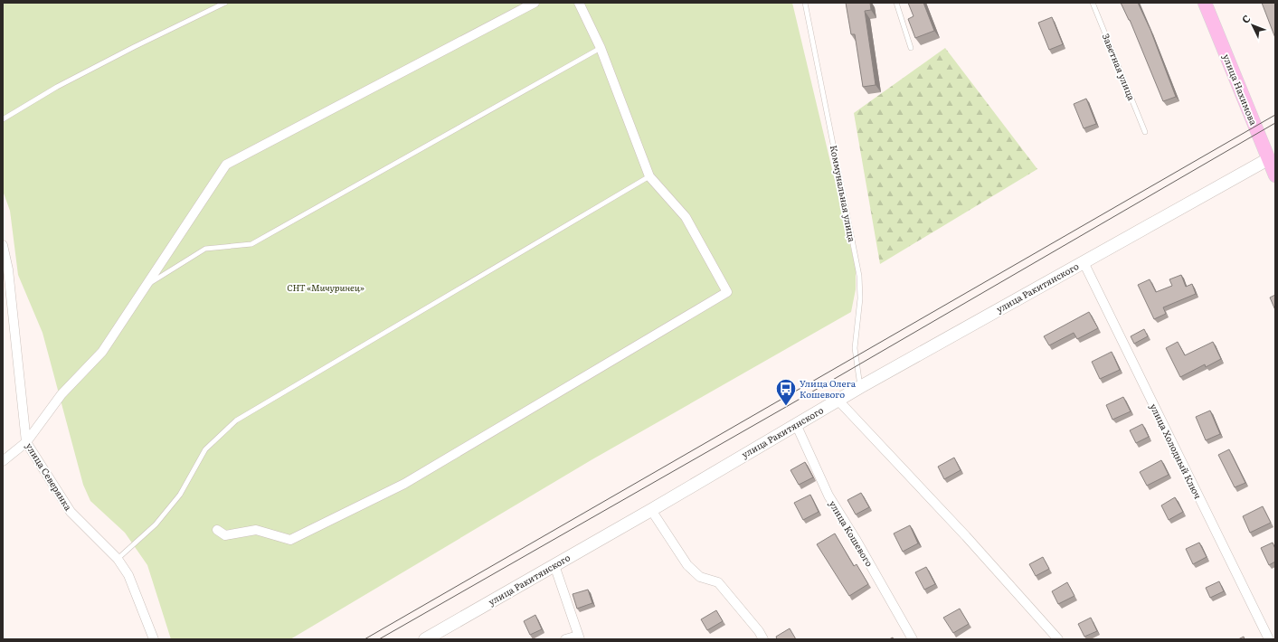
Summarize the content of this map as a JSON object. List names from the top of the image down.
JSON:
{
  "streets": {
    "main road": ["улица Нахимова", "улица Ракитянского"],
    "street": ["улица Холодный Ключ", "улица Северянка", "улица Кошевого"],
    "lane": ["Заветная улица", "Коммунальная улица"]
  },
  "crossings": [
    ["улица Нахимова", "улица Ракитянского"],
    ["Коммунальная улица", "улица Ракитянского"],
    ["улица Ракитянского", "улица Холодный Ключ"],
    ["улица Ракитянского", "улица Кошевого"]
  ],
  "parks": ["СНТ «Мичуринец»"],
  "places": {
    "bus stop": ["Улица Олега Кошевого"]
  },
  "north": "top left"
}
